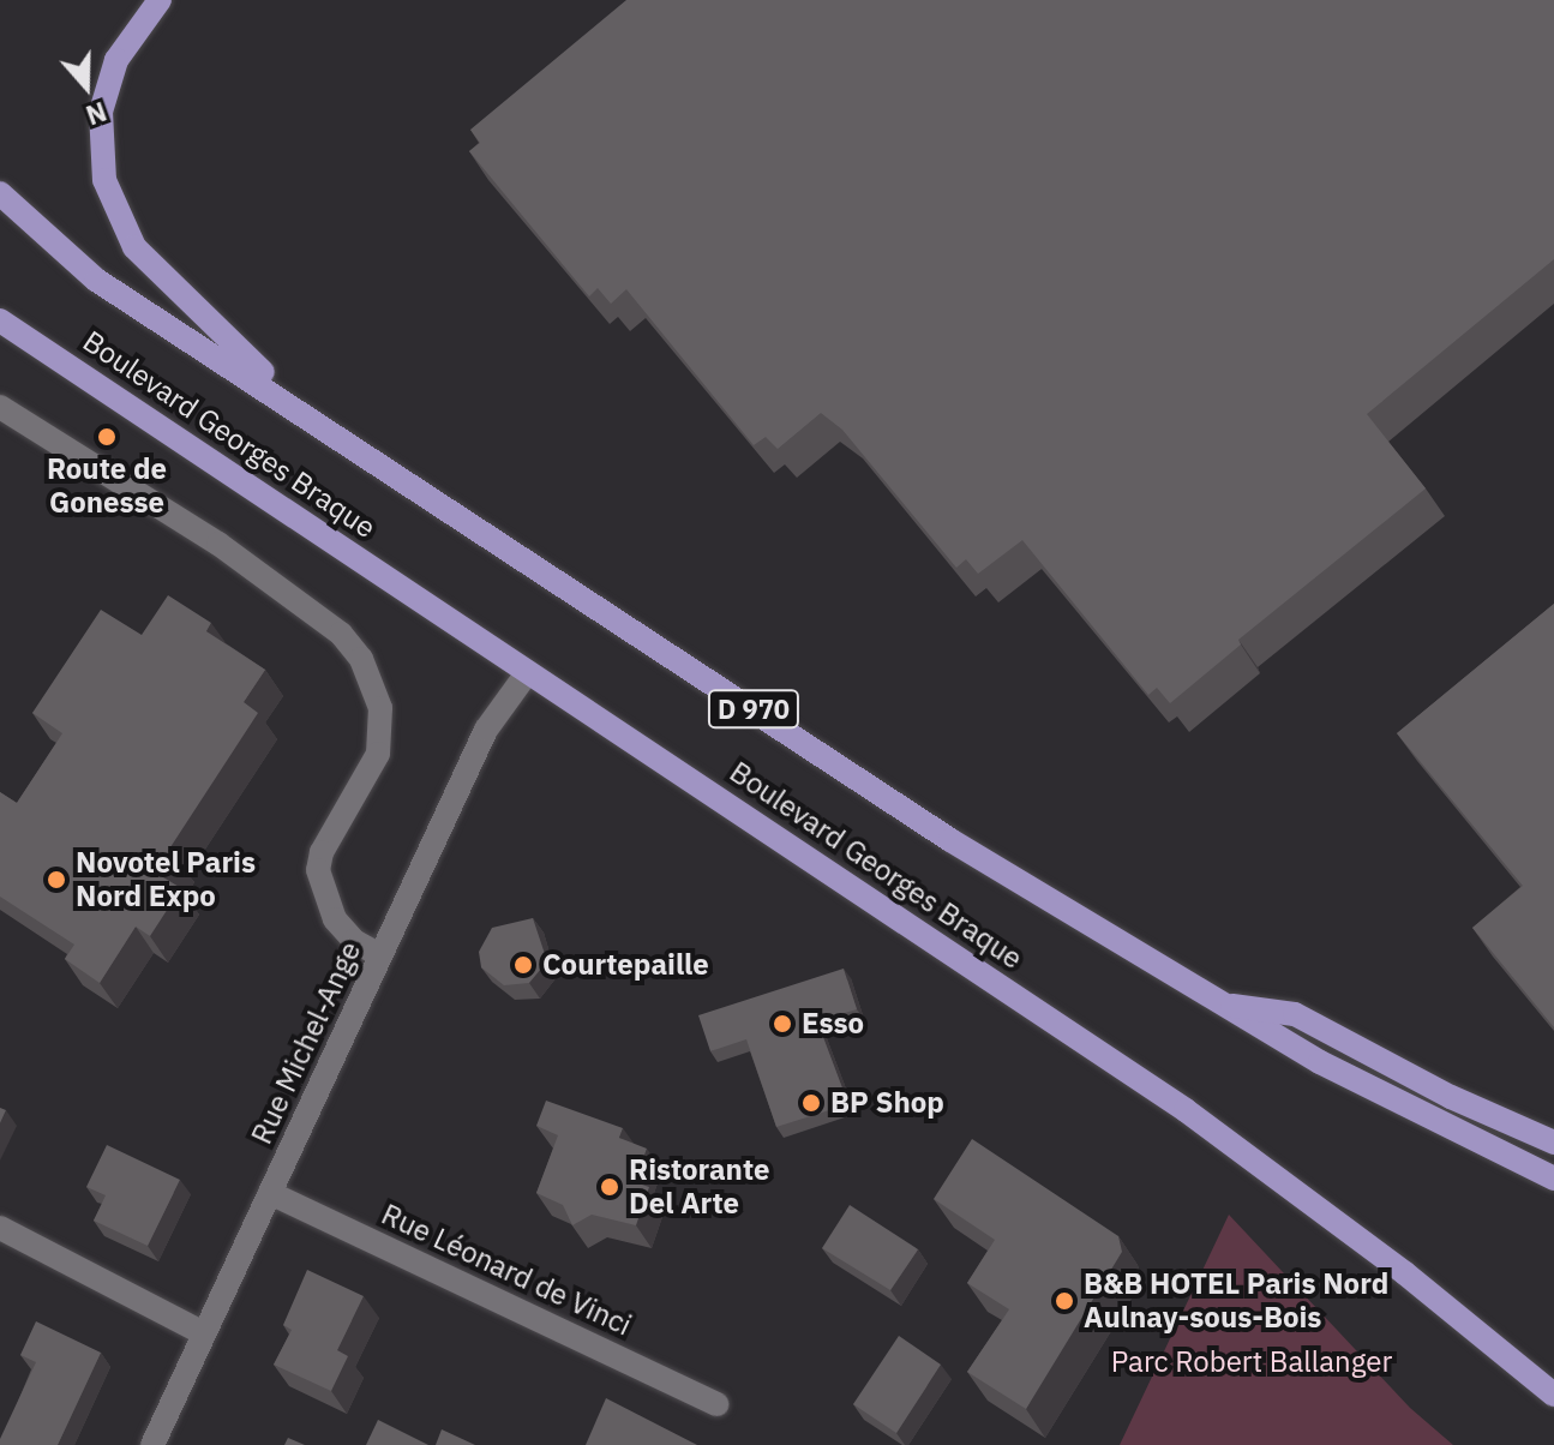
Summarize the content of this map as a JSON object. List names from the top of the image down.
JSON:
{
  "streets": {
    "main road": ["Boulevard Georges Braque", "D 970"],
    "street": ["Rue Michel-Ange", "Rue Léonard de Vinci"]
  },
  "crossings": [
    ["Boulevard Georges Braque", "Rue Michel-Ange"],
    ["Rue Michel-Ange", "Rue Léonard de Vinci"]
  ],
  "parks": ["Parc Robert Ballanger"],
  "places": [
    "Route de Gonesse",
    "Novotel Paris Nord Expo",
    "Courtepaille",
    "Esso",
    "BP Shop",
    "Ristorante Del Arte",
    "B&B HOTEL Paris Nord Aulnay-sous-Bois"
  ],
  "north": "bottom"
}
